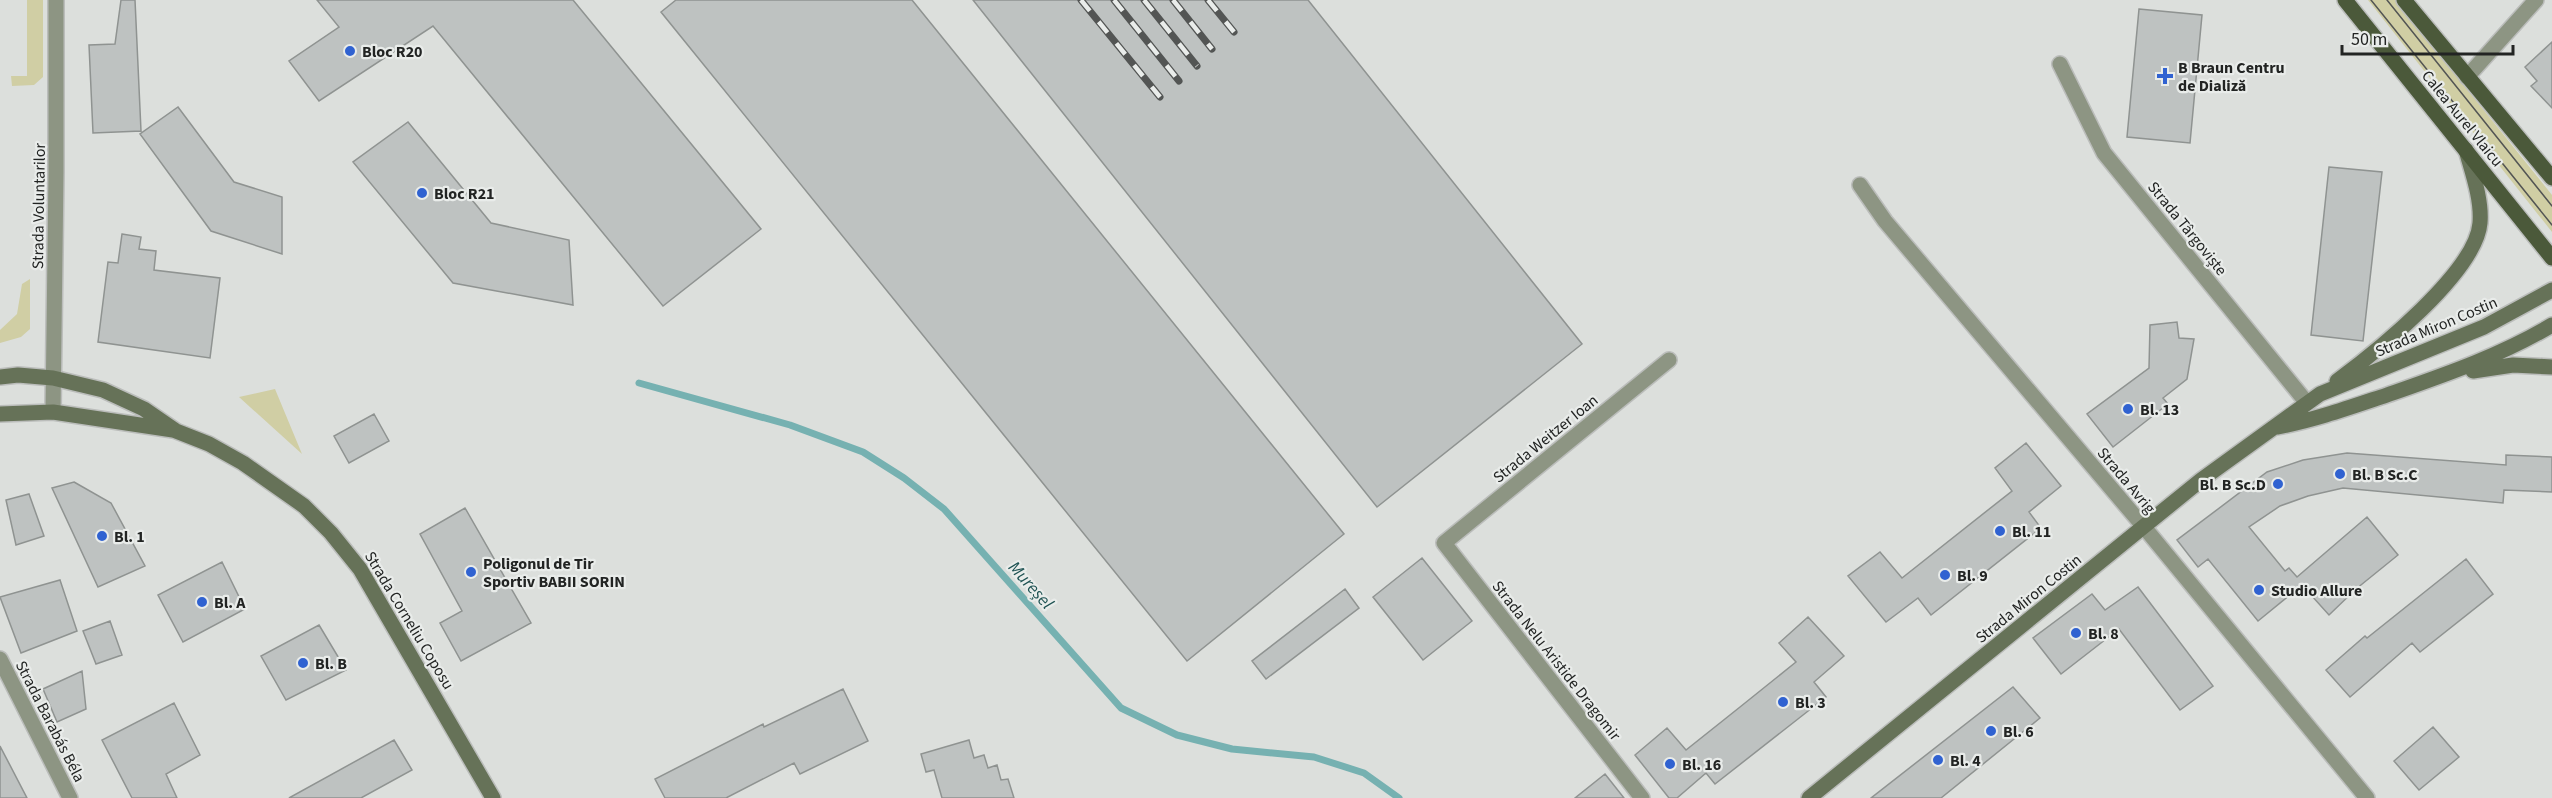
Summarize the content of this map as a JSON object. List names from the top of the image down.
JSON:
{
  "streets": {
    "main road": ["Calea Aurel Vlaicu", "Strada Miron Costin", "Strada Corneliu Coposu"],
    "street": [
      "Strada Voluntarilor",
      "Strada Târgoviște",
      "Strada Weitzer Ioan",
      "Strada Avrig",
      "Strada Nelu Aristide Dragomir",
      "Strada Barabás Béla"
    ]
  },
  "crossings": [
    ["Strada Voluntarilor", "Strada Corneliu Coposu"],
    ["Strada Târgoviște", "Strada Miron Costin"],
    ["Strada Miron Costin", "Strada Avrig"],
    ["Strada Weitzer Ioan", "Strada Nelu Aristide Dragomir"]
  ],
  "water": ["Mureșel"],
  "places": {
    "other": [
      "Bloc R20",
      "Bloc R21",
      "Bl. 13",
      "Bl. B Sc.C",
      "Bl. B Sc.D",
      "Bl. 11",
      "Bl. 1",
      "Poligonul de Tir Sportiv BABII SORIN",
      "Bl. 9",
      "Studio Allure",
      "Bl. A",
      "Bl. 8",
      "Bl. B",
      "Bl. 3",
      "Bl. 6",
      "Bl. 4",
      "Bl. 16"
    ],
    "health": ["B Braun Centru de Dializă"]
  },
  "scale_bar": "50 m"
}
